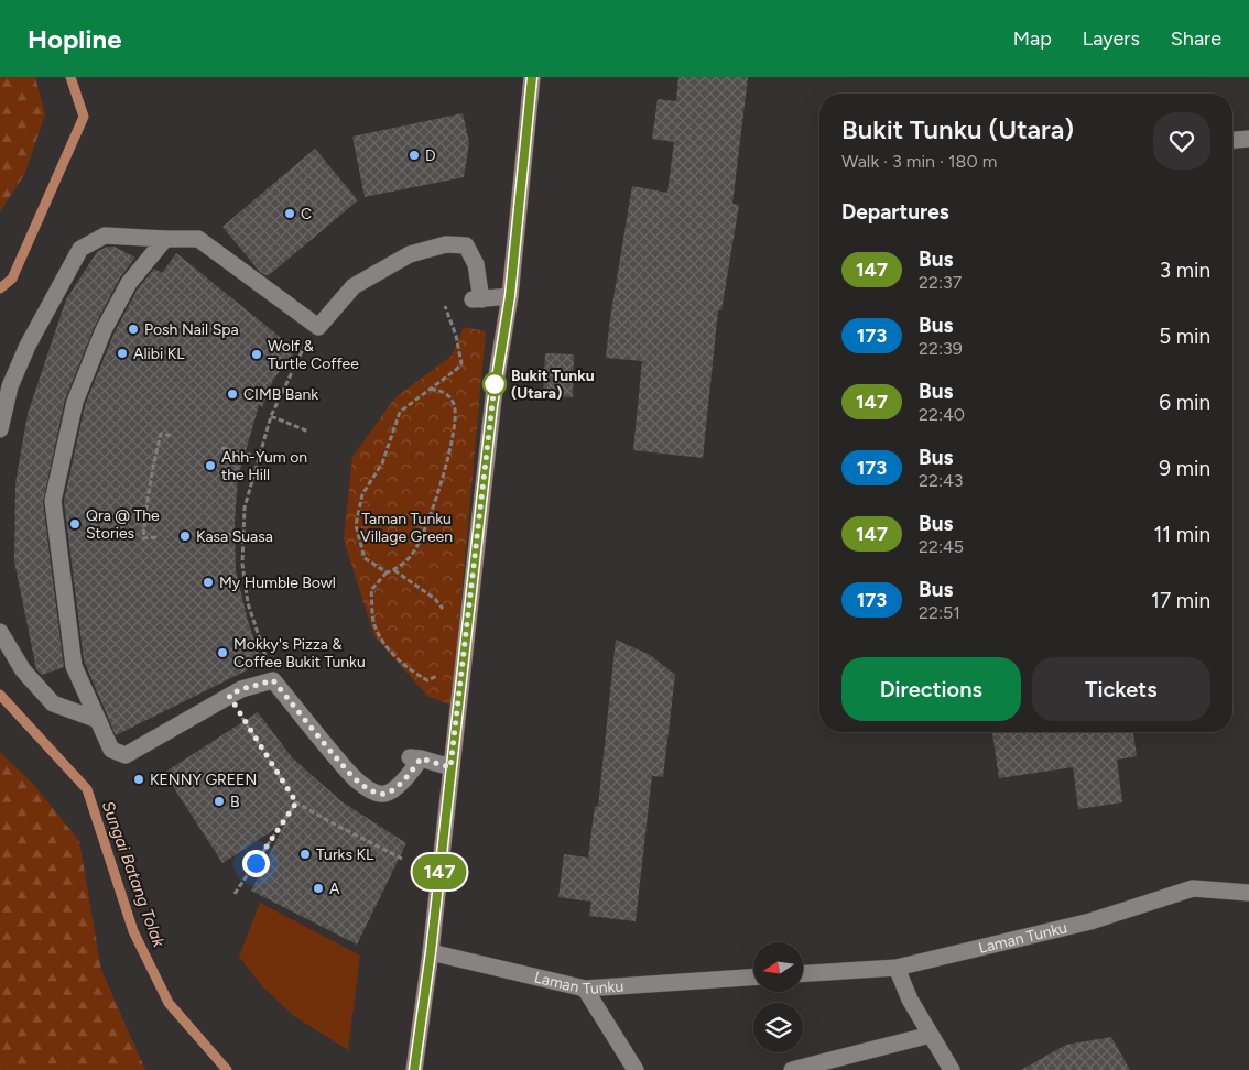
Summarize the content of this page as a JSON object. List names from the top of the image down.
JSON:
{
  "streets": {
    "street": ["Laman Tunku"]
  },
  "water": ["Sungai Batang Tolak"],
  "parks": ["Taman Tunku Village Green"],
  "places": [
    "D",
    "C",
    "Posh Nail Spa",
    "Alibi KL",
    "Wolf & Turtle Coffee",
    "Bukit Tunku (Utara)",
    "CIMB Bank",
    "Ahh-Yum on the Hill",
    "Qra @ The Stories",
    "Kasa Suasa",
    "My Humble Bowl",
    "Mokky's Pizza & Coffee Bukit Tunku",
    "KENNY GREEN",
    "B",
    "Turks KL",
    "A"
  ],
  "lines": ["bus line 147"],
  "north": "left",
  "page": {
    "header": "Hopline",
    "nav": ["Map", "Layers", "Share"],
    "on_map": "147",
    "heading": [
      ["Bukit Tunku (Utara)", "Walk · 3 min · 180 m"],
      "Departures"
    ],
    "list": [
      {
        "mark": "147",
        "name": "Bus",
        "note": "22:37",
        "value": "3 min"
      },
      {
        "mark": "173",
        "name": "Bus",
        "note": "22:39",
        "value": "5 min"
      },
      {
        "mark": "147",
        "name": "Bus",
        "note": "22:40",
        "value": "6 min"
      },
      {
        "mark": "173",
        "name": "Bus",
        "note": "22:43",
        "value": "9 min"
      },
      {
        "mark": "147",
        "name": "Bus",
        "note": "22:45",
        "value": "11 min"
      },
      {
        "mark": "173",
        "name": "Bus",
        "note": "22:51",
        "value": "17 min"
      }
    ],
    "buttons": ["Directions", "Tickets"]
  }
}
